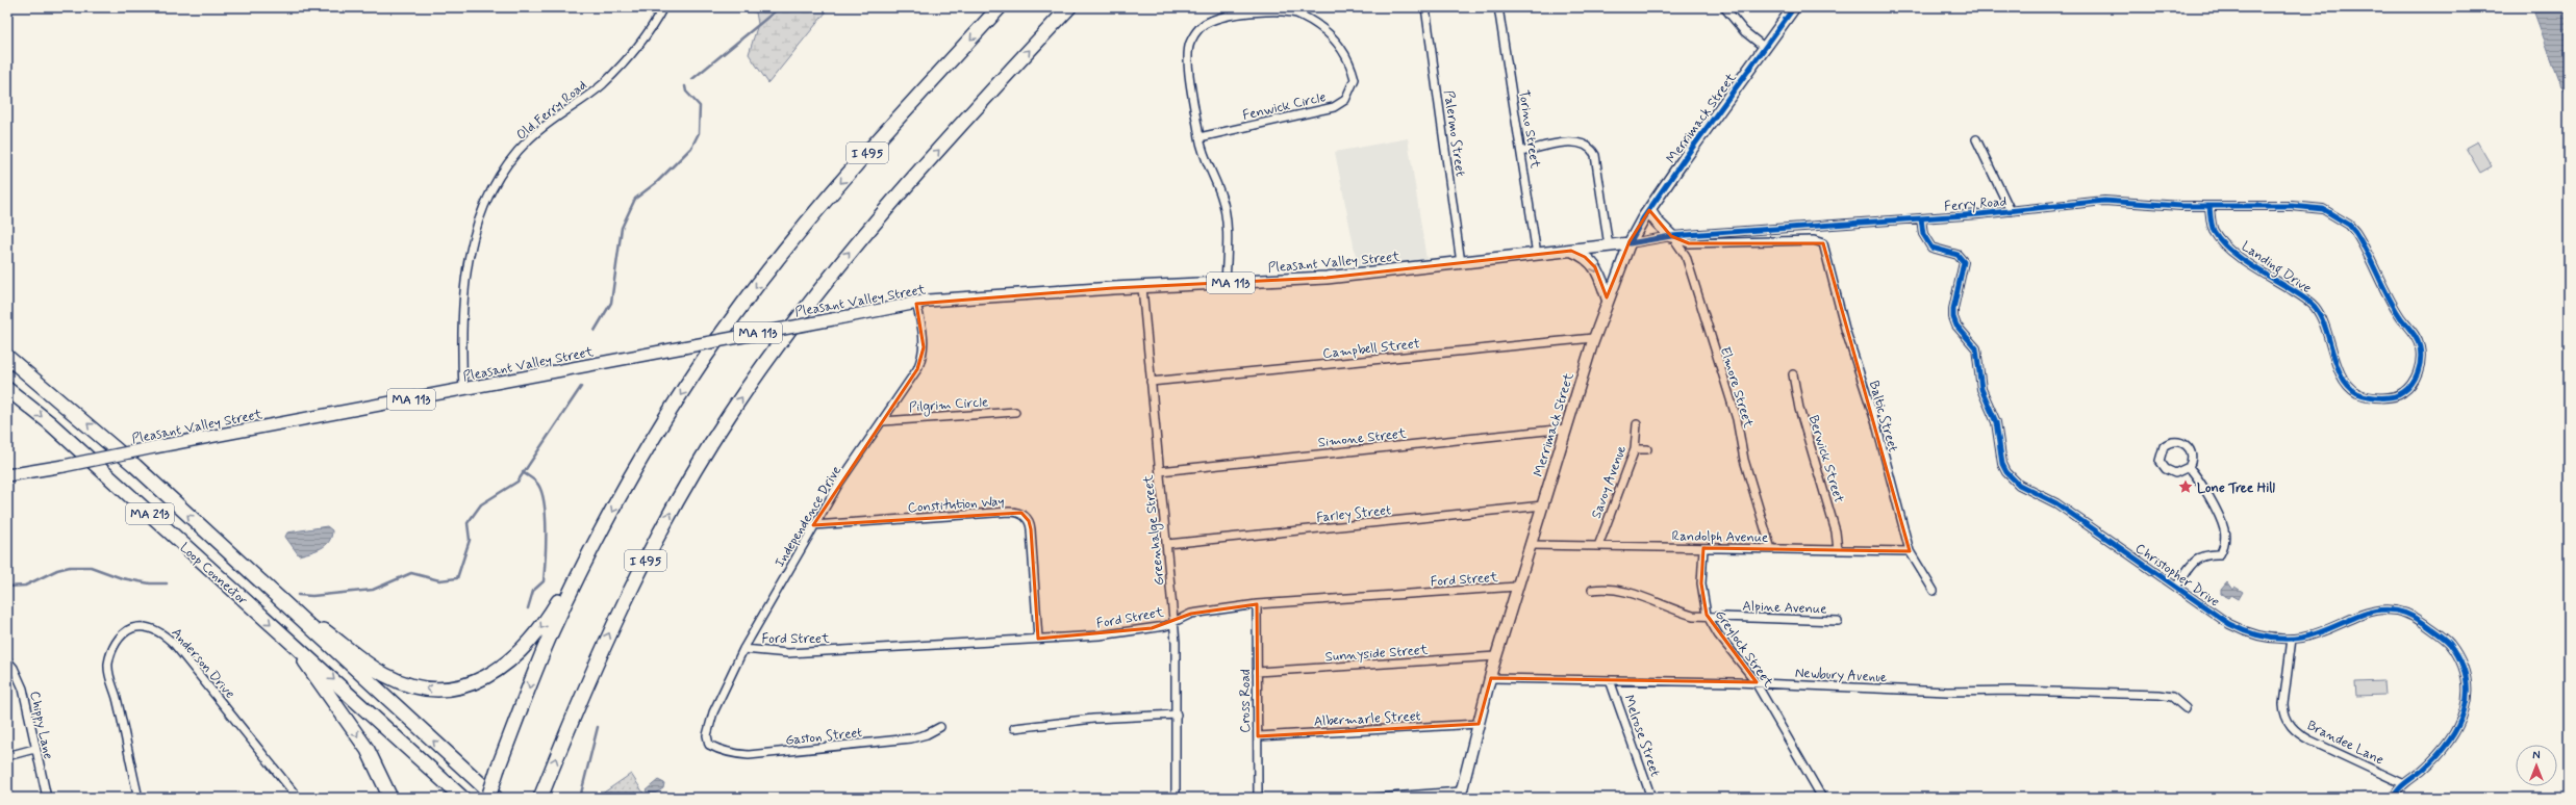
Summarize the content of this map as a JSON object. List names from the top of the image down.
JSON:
{
  "streets": {
    "highway": ["I 495", "MA 213", "Loop Connector"],
    "main road": ["Merrimack Street", "Pleasant Valley Street", "MA 113"],
    "street": [
      "Fenwick Circle",
      "Old Ferry Road",
      "Torino Street",
      "Palermo Street",
      "Ferry Road",
      "Landing Drive",
      "Campbell Street",
      "Elmore Street",
      "Pilgrim Circle",
      "Baltic Street",
      "Simone Street",
      "Berwick Street",
      "Savoy Avenue",
      "Constitution Way",
      "Farley Street",
      "Independence Drive",
      "Greenhalge Street",
      "Randolph Avenue",
      "Christopher Drive",
      "Ford Street",
      "Alpine Avenue",
      "Greylock Street",
      "Sunnyside Street",
      "Anderson Drive",
      "Newbury Avenue",
      "Cross Road",
      "Albermarle Street",
      "Chippy Lane",
      "Gaston Street",
      "Melrose Street",
      "Brandee Lane"
    ]
  },
  "crossings": [
    ["Fenwick Circle", "Pleasant Valley Street"],
    ["Old Ferry Road", "Pleasant Valley Street"],
    ["Merrimack Street", "Ferry Road"],
    ["Merrimack Street", "Pleasant Valley Street"],
    ["Merrimack Street", "Campbell Street"],
    ["Merrimack Street", "Simone Street"],
    ["Merrimack Street", "Farley Street"],
    ["Merrimack Street", "Randolph Avenue"],
    ["Merrimack Street", "Ford Street"],
    ["Merrimack Street", "Sunnyside Street"],
    ["Merrimack Street", "Newbury Avenue"],
    ["Merrimack Street", "Albermarle Street"],
    ["Torino Street", "Pleasant Valley Street"],
    ["Palermo Street", "Pleasant Valley Street"],
    ["Ferry Road", "Pleasant Valley Street"],
    ["Ferry Road", "Landing Drive"],
    ["Ferry Road", "Elmore Street"],
    ["Ferry Road", "Baltic Street"],
    ["Ferry Road", "Christopher Drive"],
    ["Pleasant Valley Street", "Independence Drive"],
    ["Pleasant Valley Street", "Greenhalge Street"],
    ["Campbell Street", "Greenhalge Street"],
    ["Elmore Street", "Baltic Street"],
    ["Elmore Street", "Randolph Avenue"],
    ["Pilgrim Circle", "Independence Drive"],
    ["Baltic Street", "Randolph Avenue"],
    ["Simone Street", "Greenhalge Street"],
    ["Berwick Street", "Randolph Avenue"],
    ["Savoy Avenue", "Randolph Avenue"],
    ["Constitution Way", "Independence Drive"],
    ["Constitution Way", "Ford Street"],
    ["Farley Street", "Greenhalge Street"],
    ["Independence Drive", "Ford Street"],
    ["Independence Drive", "Gaston Street"],
    ["Greenhalge Street", "Ford Street"],
    ["Randolph Avenue", "Greylock Street"],
    ["Christopher Drive", "Brandee Lane"],
    ["Ford Street", "Cross Road"],
    ["Alpine Avenue", "Greylock Street"],
    ["Greylock Street", "Newbury Avenue"],
    ["Sunnyside Street", "Cross Road"],
    ["Newbury Avenue", "Melrose Street"],
    ["Cross Road", "Albermarle Street"]
  ],
  "places": {
    "place": ["Lone Tree Hill"]
  },
  "north": "top"
}
